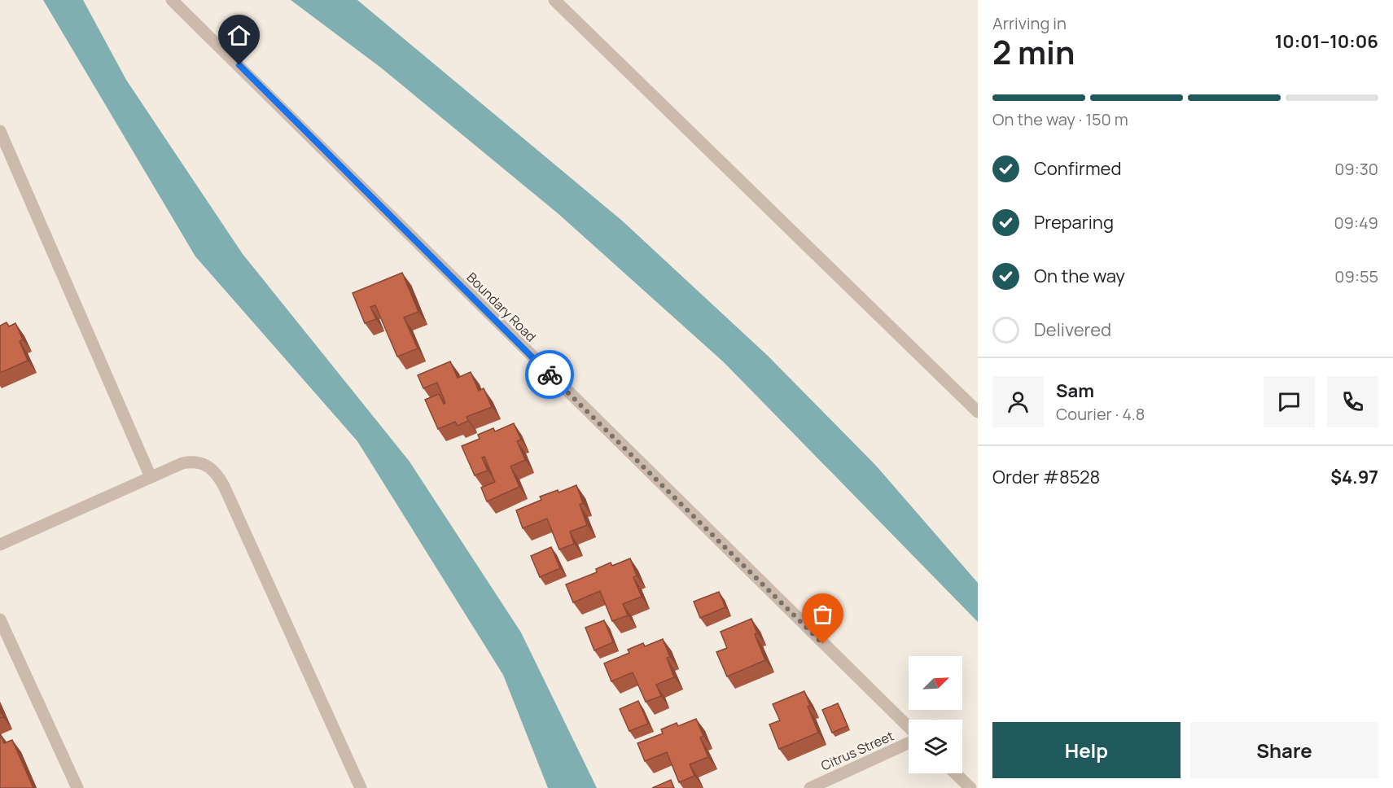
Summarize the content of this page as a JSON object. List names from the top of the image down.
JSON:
{
  "streets": {
    "street": ["Boundary Road", "Citrus Street"]
  },
  "north": "top right",
  "page": {
    "heading": ["2 min", "Arriving in", "10:01–10:06"],
    "panel": [
      "Sam",
      "Courier · 4.8",
      "Order #8528",
      "$4.97"
    ],
    "bar": "On the way · 150 m",
    "list": [
      ["Confirmed", "09:30"],
      ["Preparing", "09:49"],
      ["On the way", "09:55"],
      "Delivered"
    ],
    "buttons": ["Help", "Share"]
  }
}
